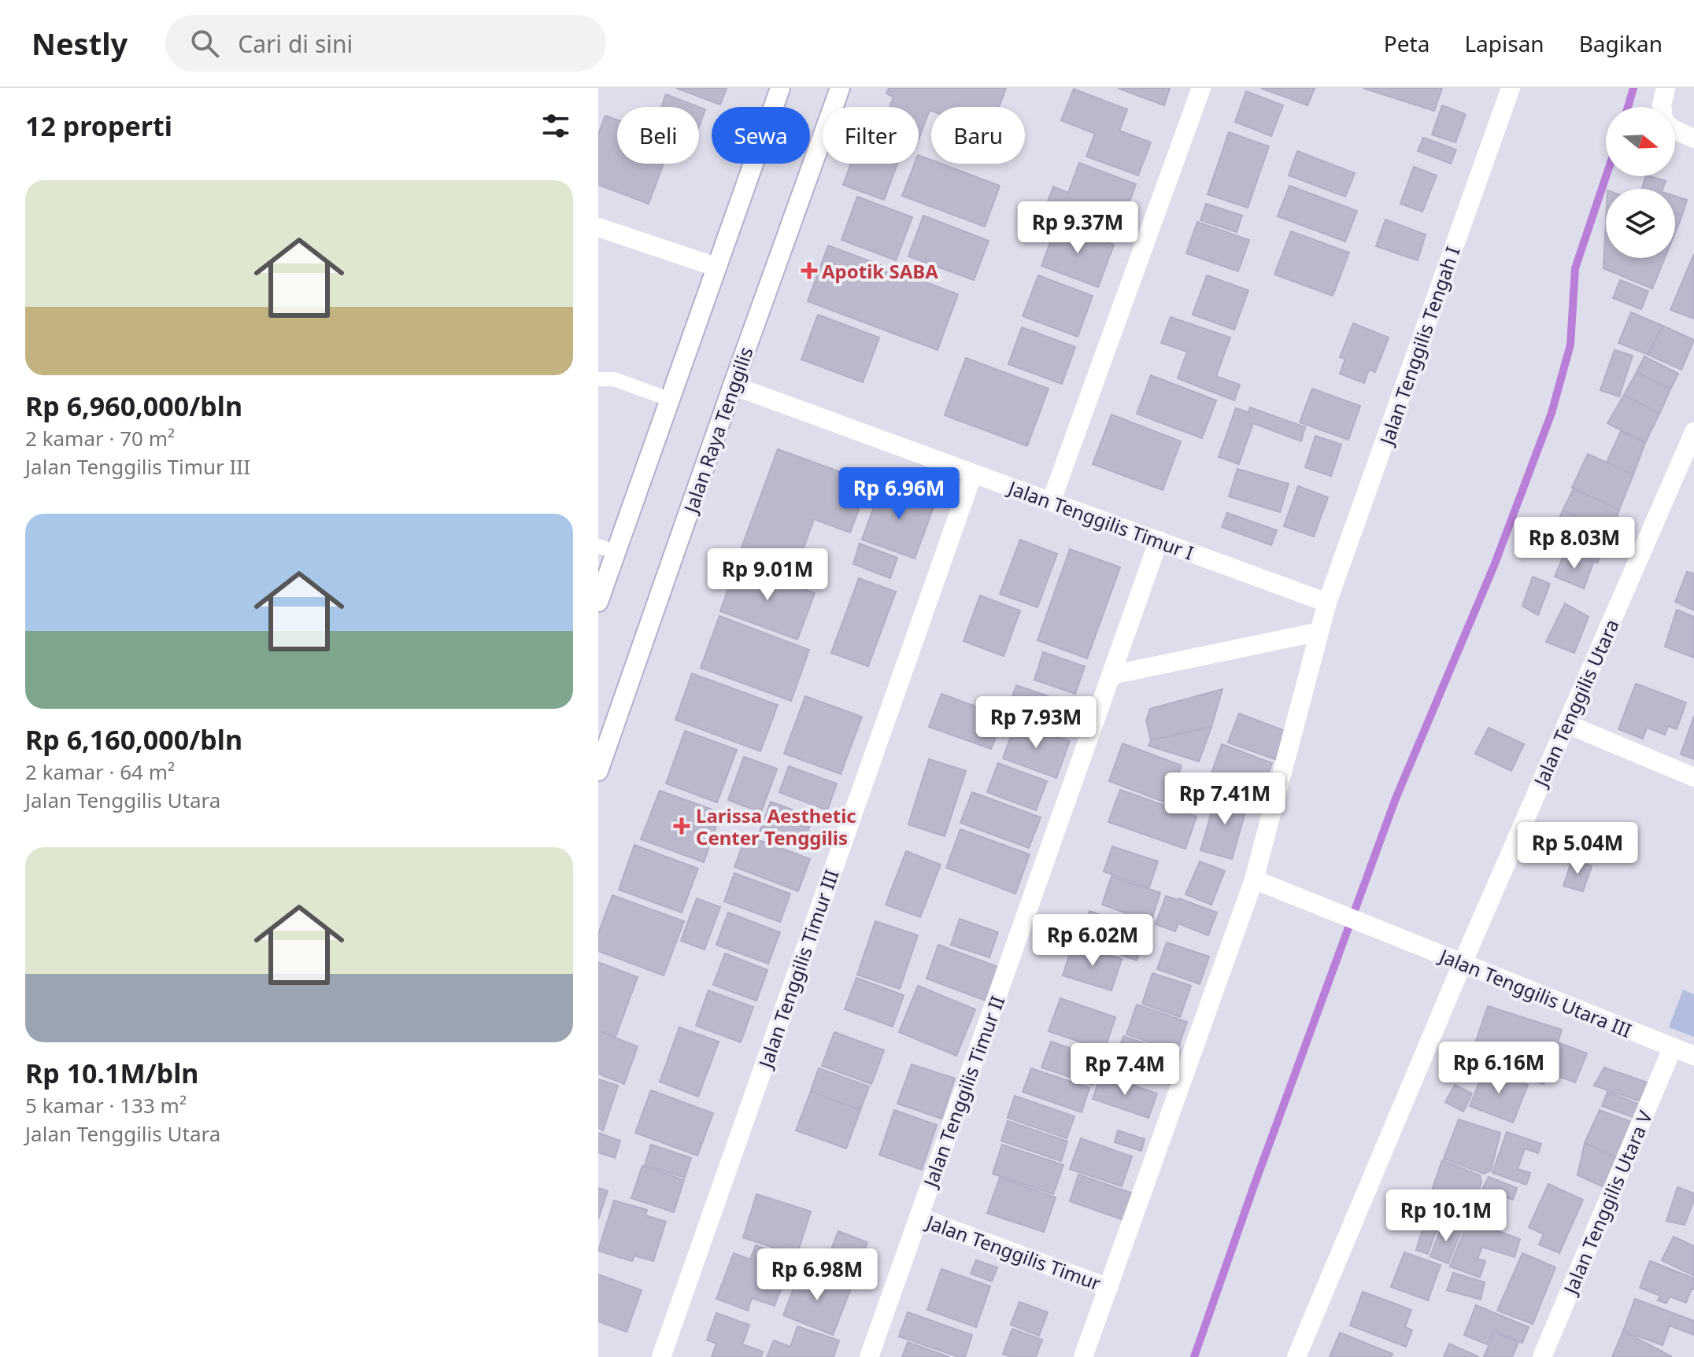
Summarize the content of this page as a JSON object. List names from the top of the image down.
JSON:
{
  "streets": {
    "street": [
      "Jalan Tenggilis Tengah I",
      "Jalan Raya Tenggilis",
      "Jalan Tenggilis Timur I",
      "Jalan Tenggilis Utara",
      "Jalan Tenggilis Timur III",
      "Jalan Tenggilis Utara III",
      "Jalan Tenggilis Timur II",
      "Jalan Tenggilis Utara V",
      "Jalan Tenggilis Timur"
    ]
  },
  "crossings": [
    ["Jalan Tenggilis Tengah I", "Jalan Tenggilis Timur I"],
    ["Jalan Tenggilis Tengah I", "Jalan Tenggilis Utara III"],
    ["Jalan Tenggilis Tengah I", "Jalan Tenggilis Timur"],
    ["Jalan Raya Tenggilis", "Jalan Tenggilis Timur I"],
    ["Jalan Tenggilis Timur I", "Jalan Tenggilis Timur III"],
    ["Jalan Tenggilis Timur I", "Jalan Tenggilis Timur II"],
    ["Jalan Tenggilis Utara", "Jalan Tenggilis Utara III"],
    ["Jalan Tenggilis Utara III", "Jalan Tenggilis Utara V"],
    ["Jalan Tenggilis Timur II", "Jalan Tenggilis Timur"]
  ],
  "places": {
    "health": ["Apotik SABA", "Larissa Aesthetic Center Tenggilis"]
  },
  "north": "right",
  "page": {
    "header": "Nestly",
    "search": "Cari di sini",
    "nav": ["Peta", "Lapisan", "Bagikan"],
    "heading": "12 properti",
    "chip": [
      "Beli",
      "Sewa",
      "Filter",
      "Baru"
    ],
    "list": [
      {
        "name": "Rp 6,960,000/bln",
        "note": "2 kamar · 70 m² · Jalan Tenggilis Timur III"
      },
      {
        "name": "Rp 6,160,000/bln",
        "note": "2 kamar · 64 m² · Jalan Tenggilis Utara"
      },
      {
        "name": "Rp 10.1M/bln",
        "note": "5 kamar · 133 m² · Jalan Tenggilis Utara"
      }
    ],
    "price": [
      "Rp 9.37M",
      "Rp 6.96M",
      "Rp 8.03M",
      "Rp 9.01M",
      "Rp 7.93M",
      "Rp 7.41M",
      "Rp 5.04M",
      "Rp 6.02M",
      "Rp 6.16M",
      "Rp 7.4M",
      "Rp 10.1M",
      "Rp 6.98M"
    ]
  }
}
